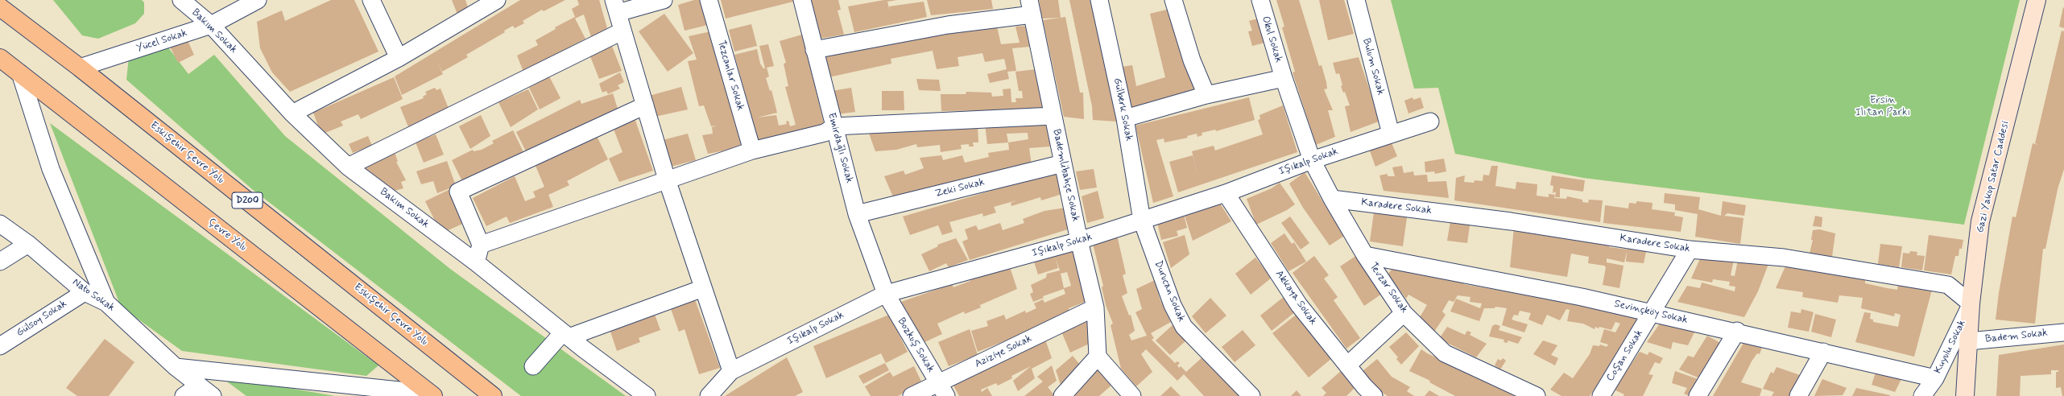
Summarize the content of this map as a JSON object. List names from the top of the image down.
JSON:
{
  "streets": {
    "highway": ["Eskişehir Çevre Yolu", "D200", "Çevre Yolu"],
    "main road": ["Gazi Yakup Satar Caddesi"],
    "street": [
      "Bakım Sokak",
      "Okul Sokak",
      "Yücel Sokak",
      "Bulum Sokak",
      "Tezcanlar Sokak",
      "Gülberk Sokak",
      "Emirdağlı Sokak",
      "Işıkalp Sokak",
      "Bademlibahçe Sokak",
      "Zeki Sokak",
      "Karadere Sokak",
      "Tevzar Sokak",
      "Durucan Sokak",
      "Nato Sokak",
      "Akkaya Sokak",
      "Sevinçköy Sokak",
      "Gülsoy Sokak",
      "Badem Sokak",
      "Bozkuş Sokak",
      "Kuyulu Sokak",
      "Aziziye Sokak",
      "Coşan Sokak"
    ]
  },
  "crossings": [
    ["Bakım Sokak", "Yücel Sokak"],
    ["Okul Sokak", "Işıkalp Sokak"],
    ["Okul Sokak", "Tevzar Sokak"],
    ["Yücel Sokak", "Eskişehir Çevre Yolu"],
    ["Bulum Sokak", "Işıkalp Sokak"],
    ["Gülberk Sokak", "Işıkalp Sokak"],
    ["Gülberk Sokak", "Durucan Sokak"],
    ["Emirdağlı Sokak", "Işıkalp Sokak"],
    ["Emirdağlı Sokak", "Zeki Sokak"],
    ["Emirdağlı Sokak", "Bozkuş Sokak"],
    ["Işıkalp Sokak", "Bademlibahçe Sokak"],
    ["Işıkalp Sokak", "Tevzar Sokak"],
    ["Işıkalp Sokak", "Durucan Sokak"],
    ["Işıkalp Sokak", "Akkaya Sokak"],
    ["Işıkalp Sokak", "Bozkuş Sokak"],
    ["Bademlibahçe Sokak", "Zeki Sokak"],
    ["Bademlibahçe Sokak", "Aziziye Sokak"],
    ["Gazi Yakup Satar Caddesi", "Karadere Sokak"],
    ["Gazi Yakup Satar Caddesi", "Badem Sokak"],
    ["Gazi Yakup Satar Caddesi", "Kuyulu Sokak"],
    ["Karadere Sokak", "Tevzar Sokak"],
    ["Karadere Sokak", "Kuyulu Sokak"],
    ["Karadere Sokak", "Coşan Sokak"],
    ["Tevzar Sokak", "Sevinçköy Sokak"],
    ["Nato Sokak", "Gülsoy Sokak"],
    ["Sevinçköy Sokak", "Kuyulu Sokak"],
    ["Sevinçköy Sokak", "Coşan Sokak"],
    ["Bozkuş Sokak", "Aziziye Sokak"]
  ],
  "parks": ["Ersin Ilıtan Parkı"]
}
